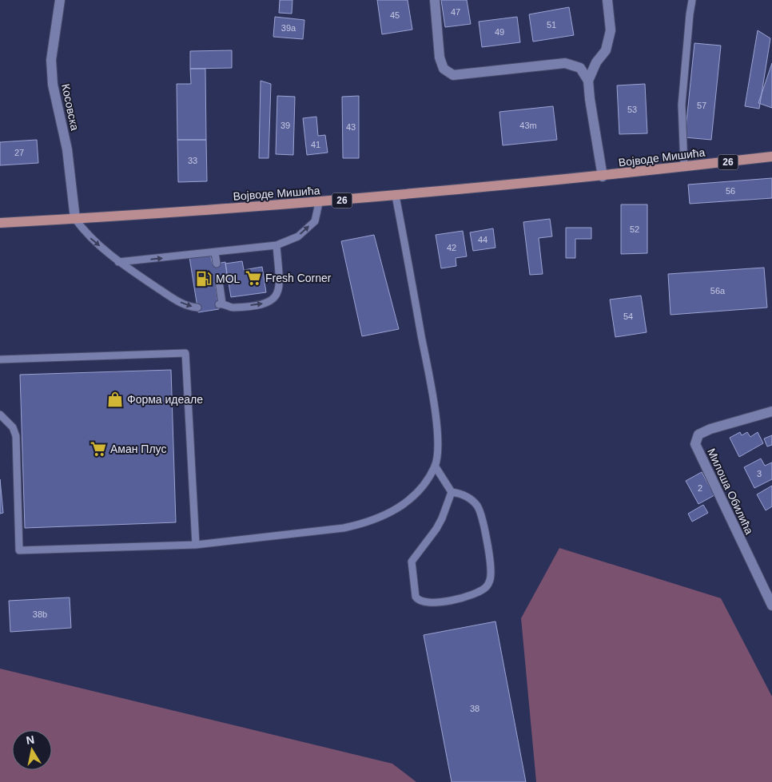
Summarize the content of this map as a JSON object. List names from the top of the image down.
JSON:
{
  "streets": {
    "main road": ["Војводе Мишића", "26"],
    "street": ["Косовска", "Милоша Обилића"]
  },
  "crossings": [
    ["Косовска", "Војводе Мишића"]
  ],
  "places": {
    "supermarket": ["Fresh Corner", "Аман Плус"],
    "fuel station": ["MOL"],
    "shop": ["Форма идеале"]
  },
  "house_numbers": [
    "47",
    "45",
    "51",
    "39a",
    "49",
    "57",
    "53",
    "39",
    "43m",
    "43",
    "41",
    "27",
    "33",
    "56",
    "52",
    "44",
    "42",
    "56a",
    "54",
    "3",
    "2",
    "38b",
    "38"
  ],
  "north": "top"
}
